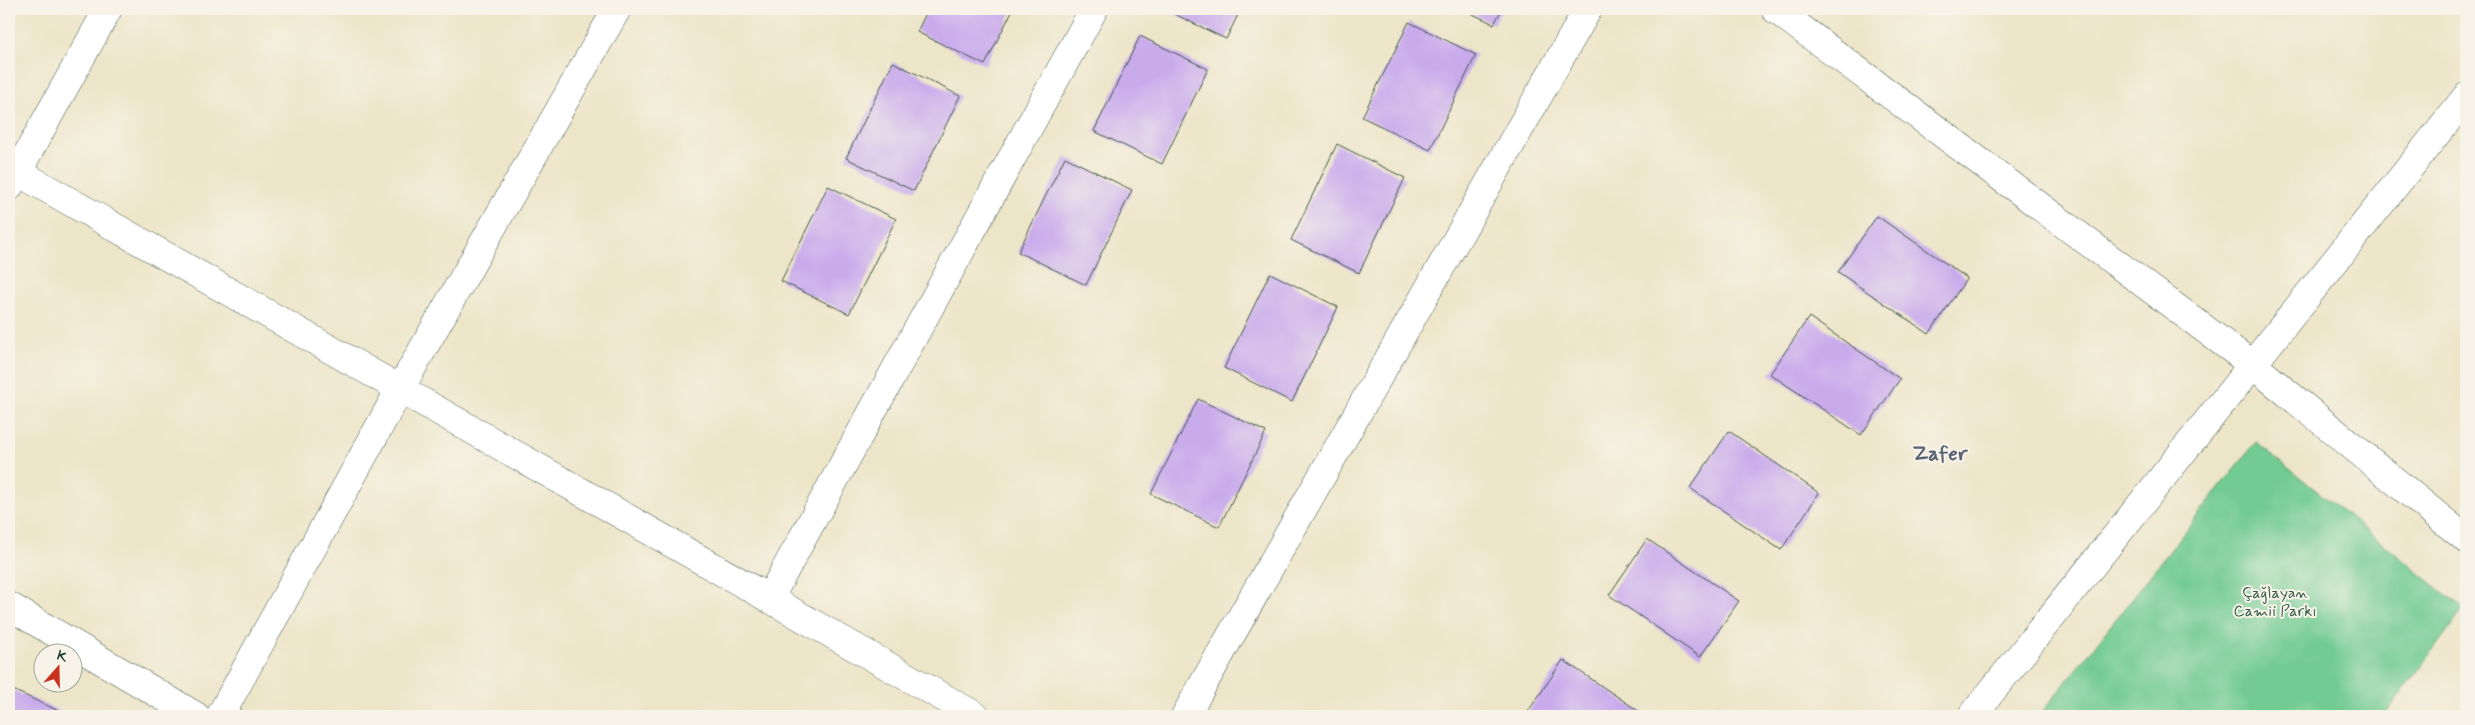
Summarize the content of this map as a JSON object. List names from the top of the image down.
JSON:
{
  "districts": ["Zafer"],
  "parks": ["Çağlayan Camii Parkı"],
  "north": "top"
}
